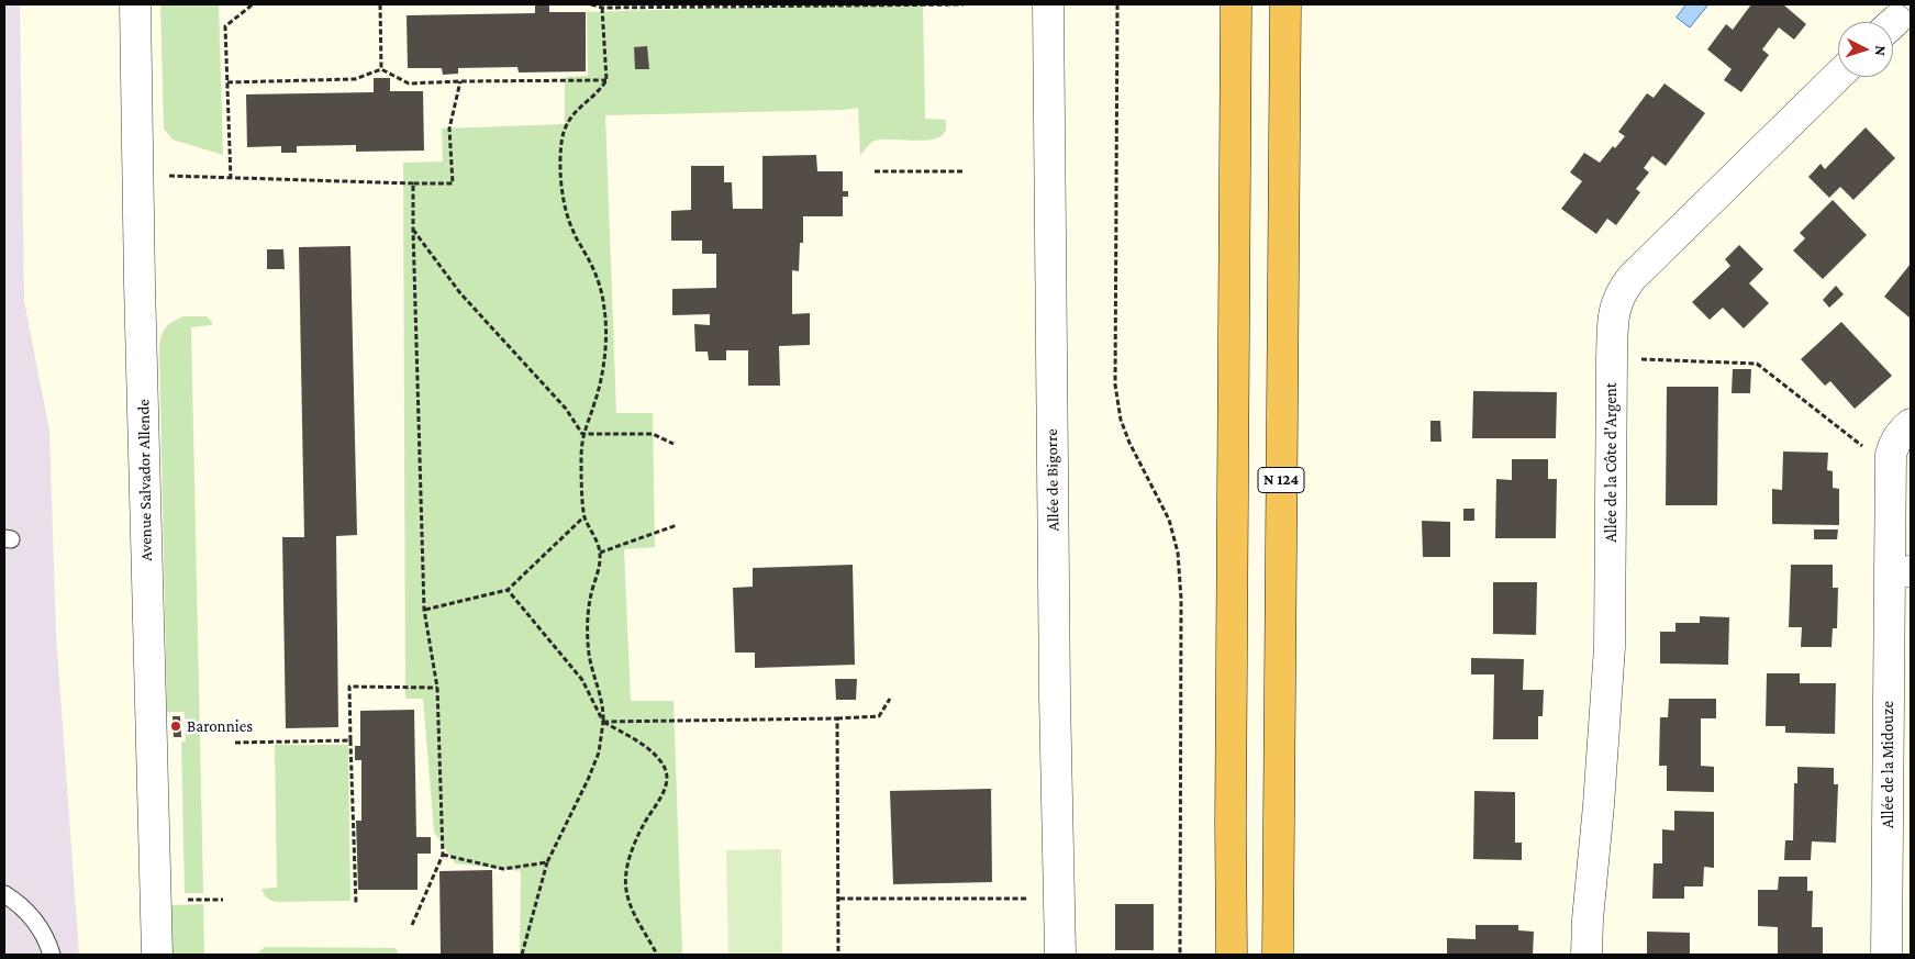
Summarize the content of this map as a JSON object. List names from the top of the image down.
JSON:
{
  "streets": {
    "highway": ["N 124"],
    "street": [
      "Allée de la Côte d'Argent",
      "Avenue Salvador Allende",
      "Allée de Bigorre",
      "Allée de la Midouze"
    ]
  },
  "places": ["Baronnies"],
  "north": "right"
}
